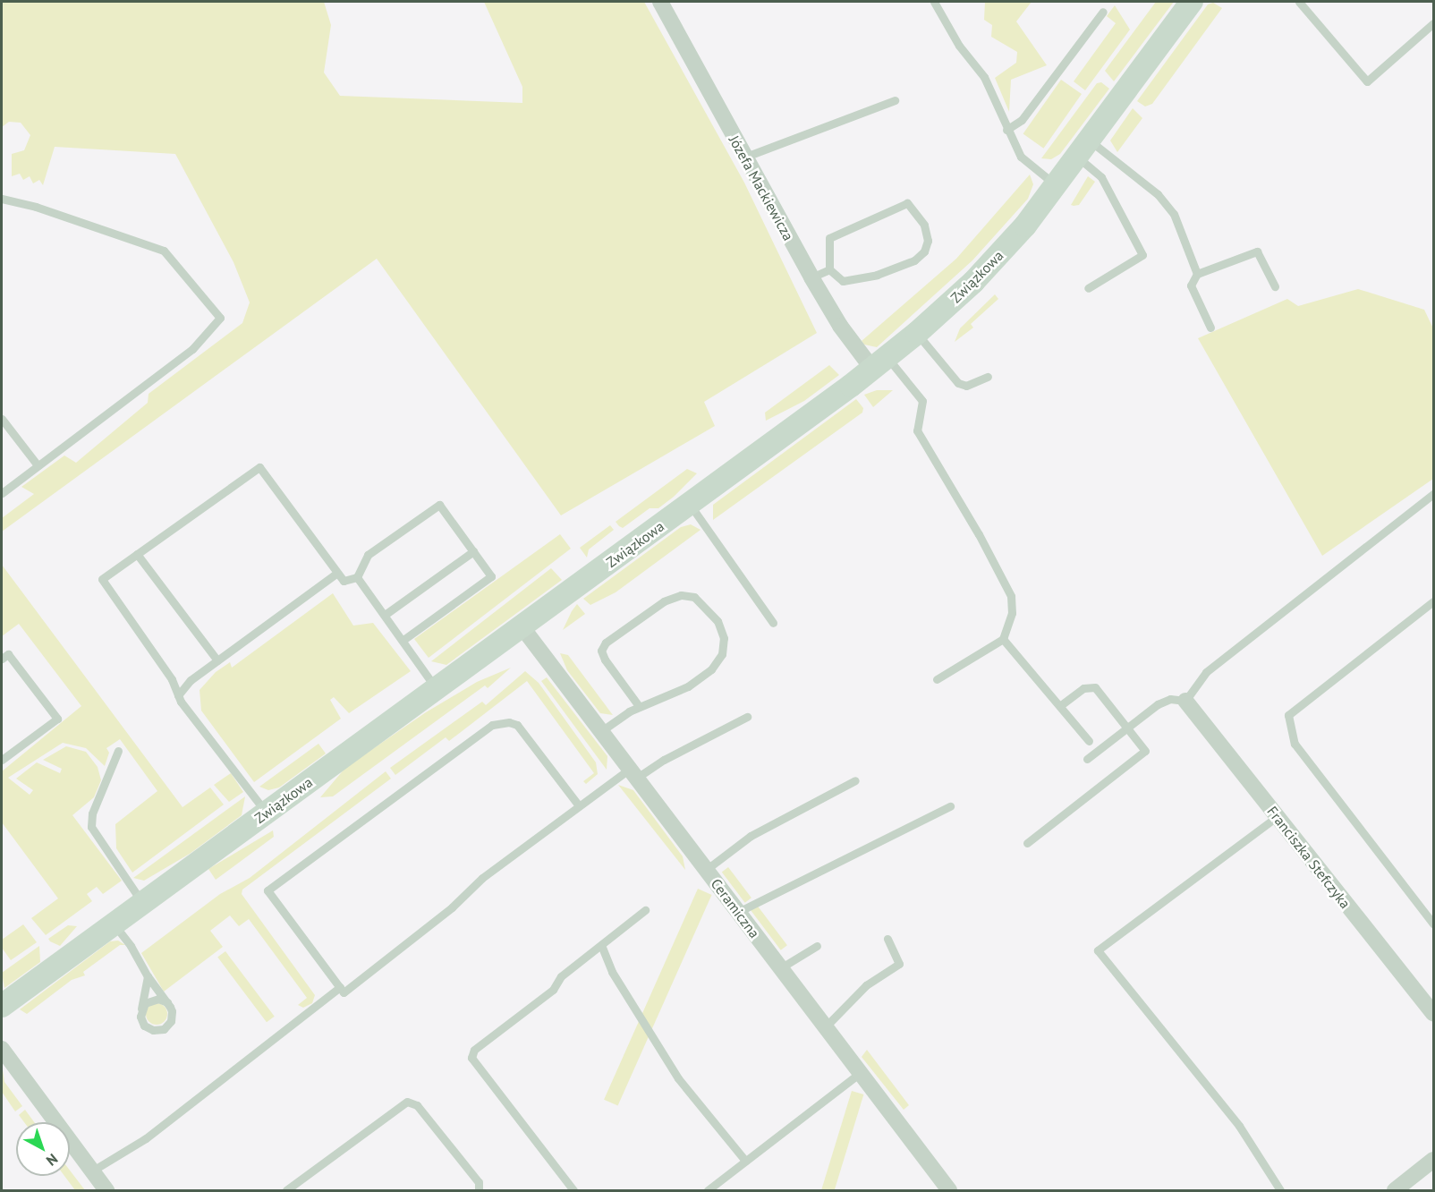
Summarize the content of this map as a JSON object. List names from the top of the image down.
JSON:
{
  "streets": {
    "street": [
      "Józefa Mackiewicza",
      "Związkowa",
      "Franciszka Stefczyka",
      "Ceramiczna"
    ]
  },
  "crossings": [
    ["Józefa Mackiewicza", "Związkowa"],
    ["Związkowa", "Ceramiczna"]
  ],
  "north": "bottom right"
}
